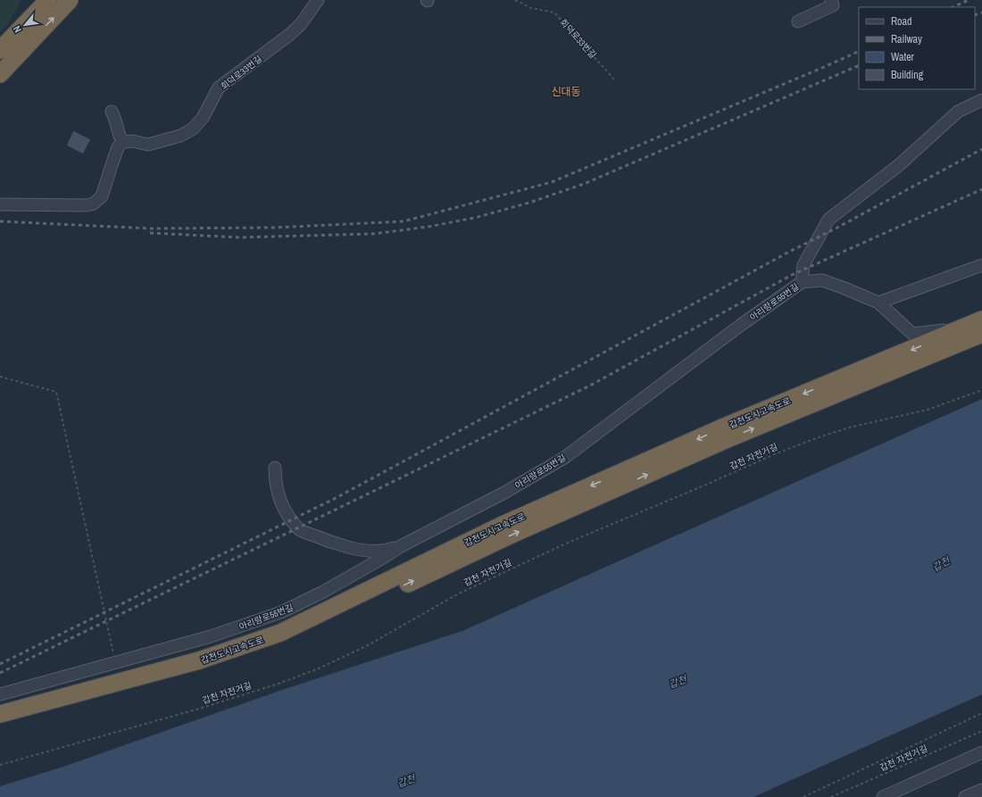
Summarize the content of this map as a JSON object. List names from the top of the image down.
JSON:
{
  "streets": {
    "highway": ["갑천도시고속도로"],
    "street": ["회덕로33번길", "아리랑로55번길"],
    "path": ["갑천 자전거길"]
  },
  "districts": ["신대동"],
  "water": ["갑천"],
  "legend": [
    "Road",
    "Railway",
    "Water",
    "Building"
  ],
  "north": "bottom left"
}
